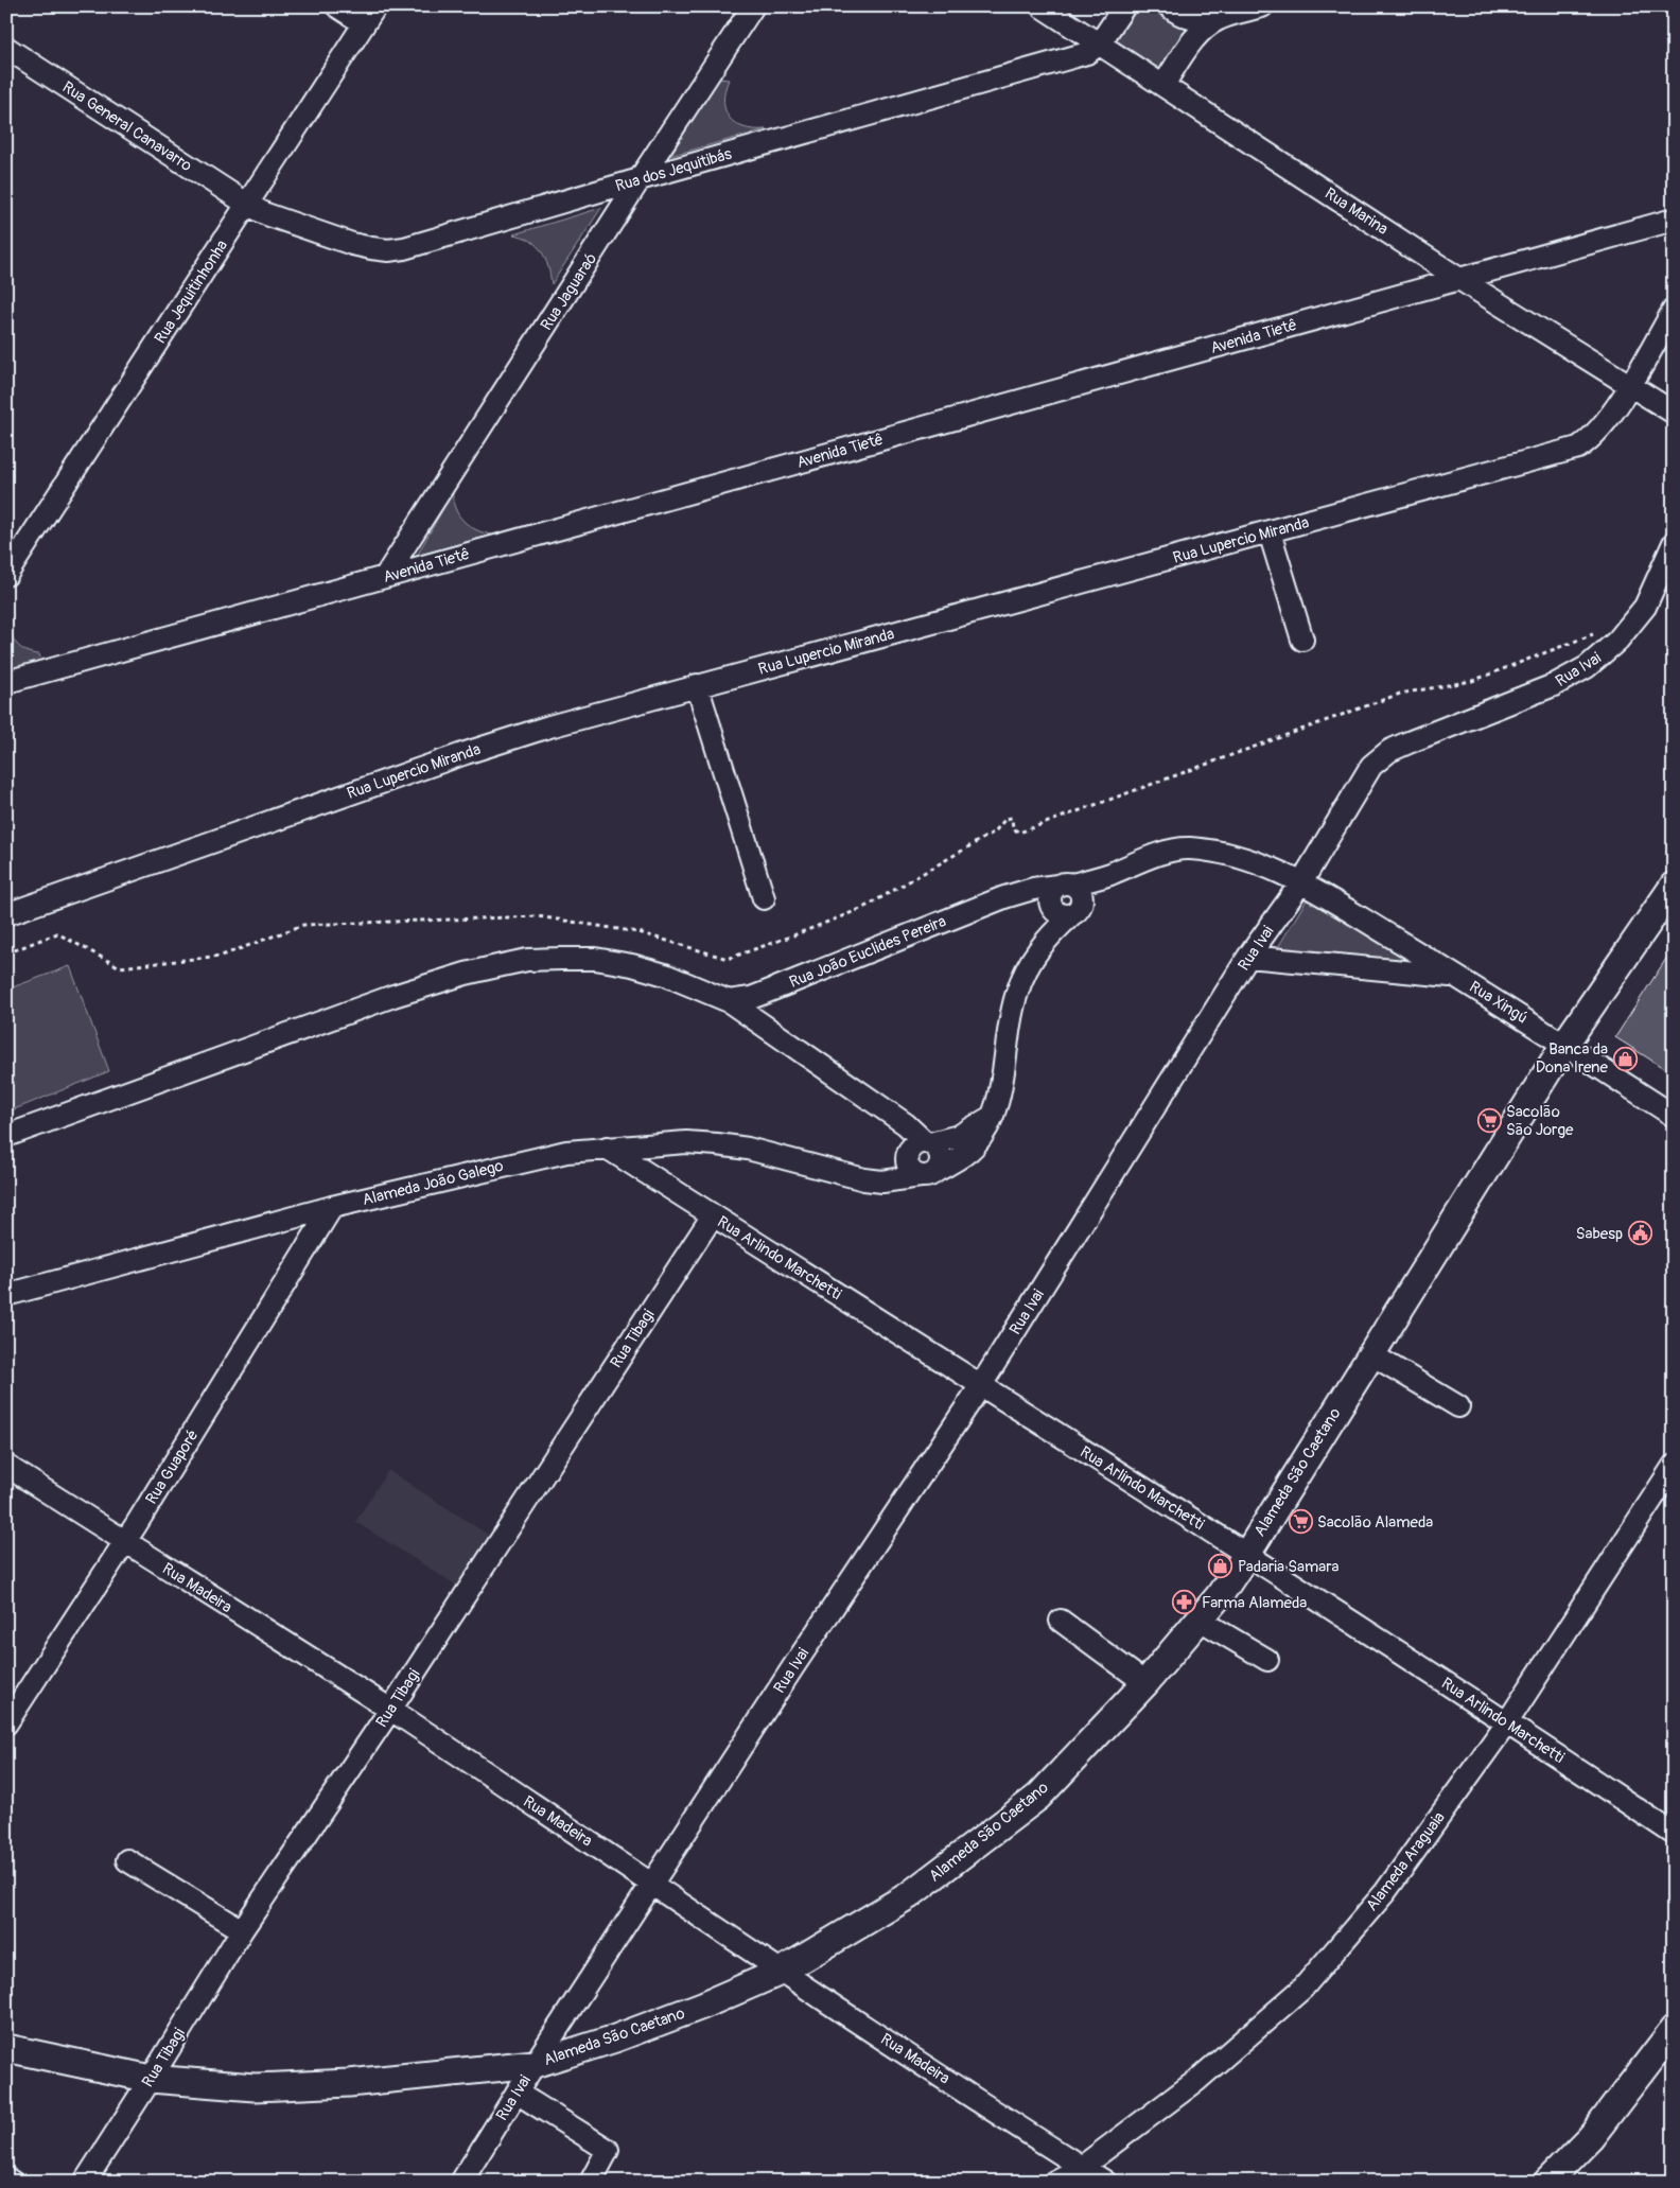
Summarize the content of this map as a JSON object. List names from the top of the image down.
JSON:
{
  "streets": {
    "main road": ["Alameda São Caetano"],
    "street": [
      "Rua General Canavarro",
      "Rua dos Jequitibás",
      "Rua Marina",
      "Rua Jequitinhonha",
      "Rua Jaguaraó",
      "Avenida Tietê",
      "Rua Lupercio Miranda",
      "Rua Ivai",
      "Rua João Euclides Pereira",
      "Rua Xingú",
      "Alameda João Galego",
      "Rua Arlindo Marchetti",
      "Rua Tibagi",
      "Rua Guaporé",
      "Rua Madeira",
      "Alameda Araguaia"
    ]
  },
  "crossings": [
    ["Rua General Canavarro", "Rua dos Jequitibás"],
    ["Rua General Canavarro", "Rua Jequitinhonha"],
    ["Rua dos Jequitibás", "Rua Marina"],
    ["Rua dos Jequitibás", "Rua Jequitinhonha"],
    ["Rua dos Jequitibás", "Rua Jaguaraó"],
    ["Rua Marina", "Avenida Tietê"],
    ["Rua Marina", "Rua Lupercio Miranda"],
    ["Rua Jaguaraó", "Avenida Tietê"],
    ["Rua Ivai", "Rua Xingú"],
    ["Rua Ivai", "Rua Arlindo Marchetti"],
    ["Rua Ivai", "Alameda São Caetano"],
    ["Rua Ivai", "Rua Madeira"],
    ["Rua João Euclides Pereira", "Alameda João Galego"],
    ["Rua Xingú", "Alameda São Caetano"],
    ["Alameda João Galego", "Rua Arlindo Marchetti"],
    ["Alameda João Galego", "Rua Guaporé"],
    ["Rua Arlindo Marchetti", "Rua Tibagi"],
    ["Rua Arlindo Marchetti", "Alameda São Caetano"],
    ["Rua Arlindo Marchetti", "Alameda Araguaia"],
    ["Rua Tibagi", "Alameda São Caetano"],
    ["Rua Tibagi", "Rua Madeira"],
    ["Rua Guaporé", "Rua Madeira"],
    ["Alameda São Caetano", "Rua Madeira"],
    ["Rua Madeira", "Alameda Araguaia"]
  ],
  "places": {
    "shop": ["Banca da Dona Irene", "Padaria Samara"],
    "supermarket": ["Sacolão São Jorge", "Sacolão Alameda"],
    "public building": ["Sabesp"],
    "pharmacy": ["Farma Alameda"]
  }
}
